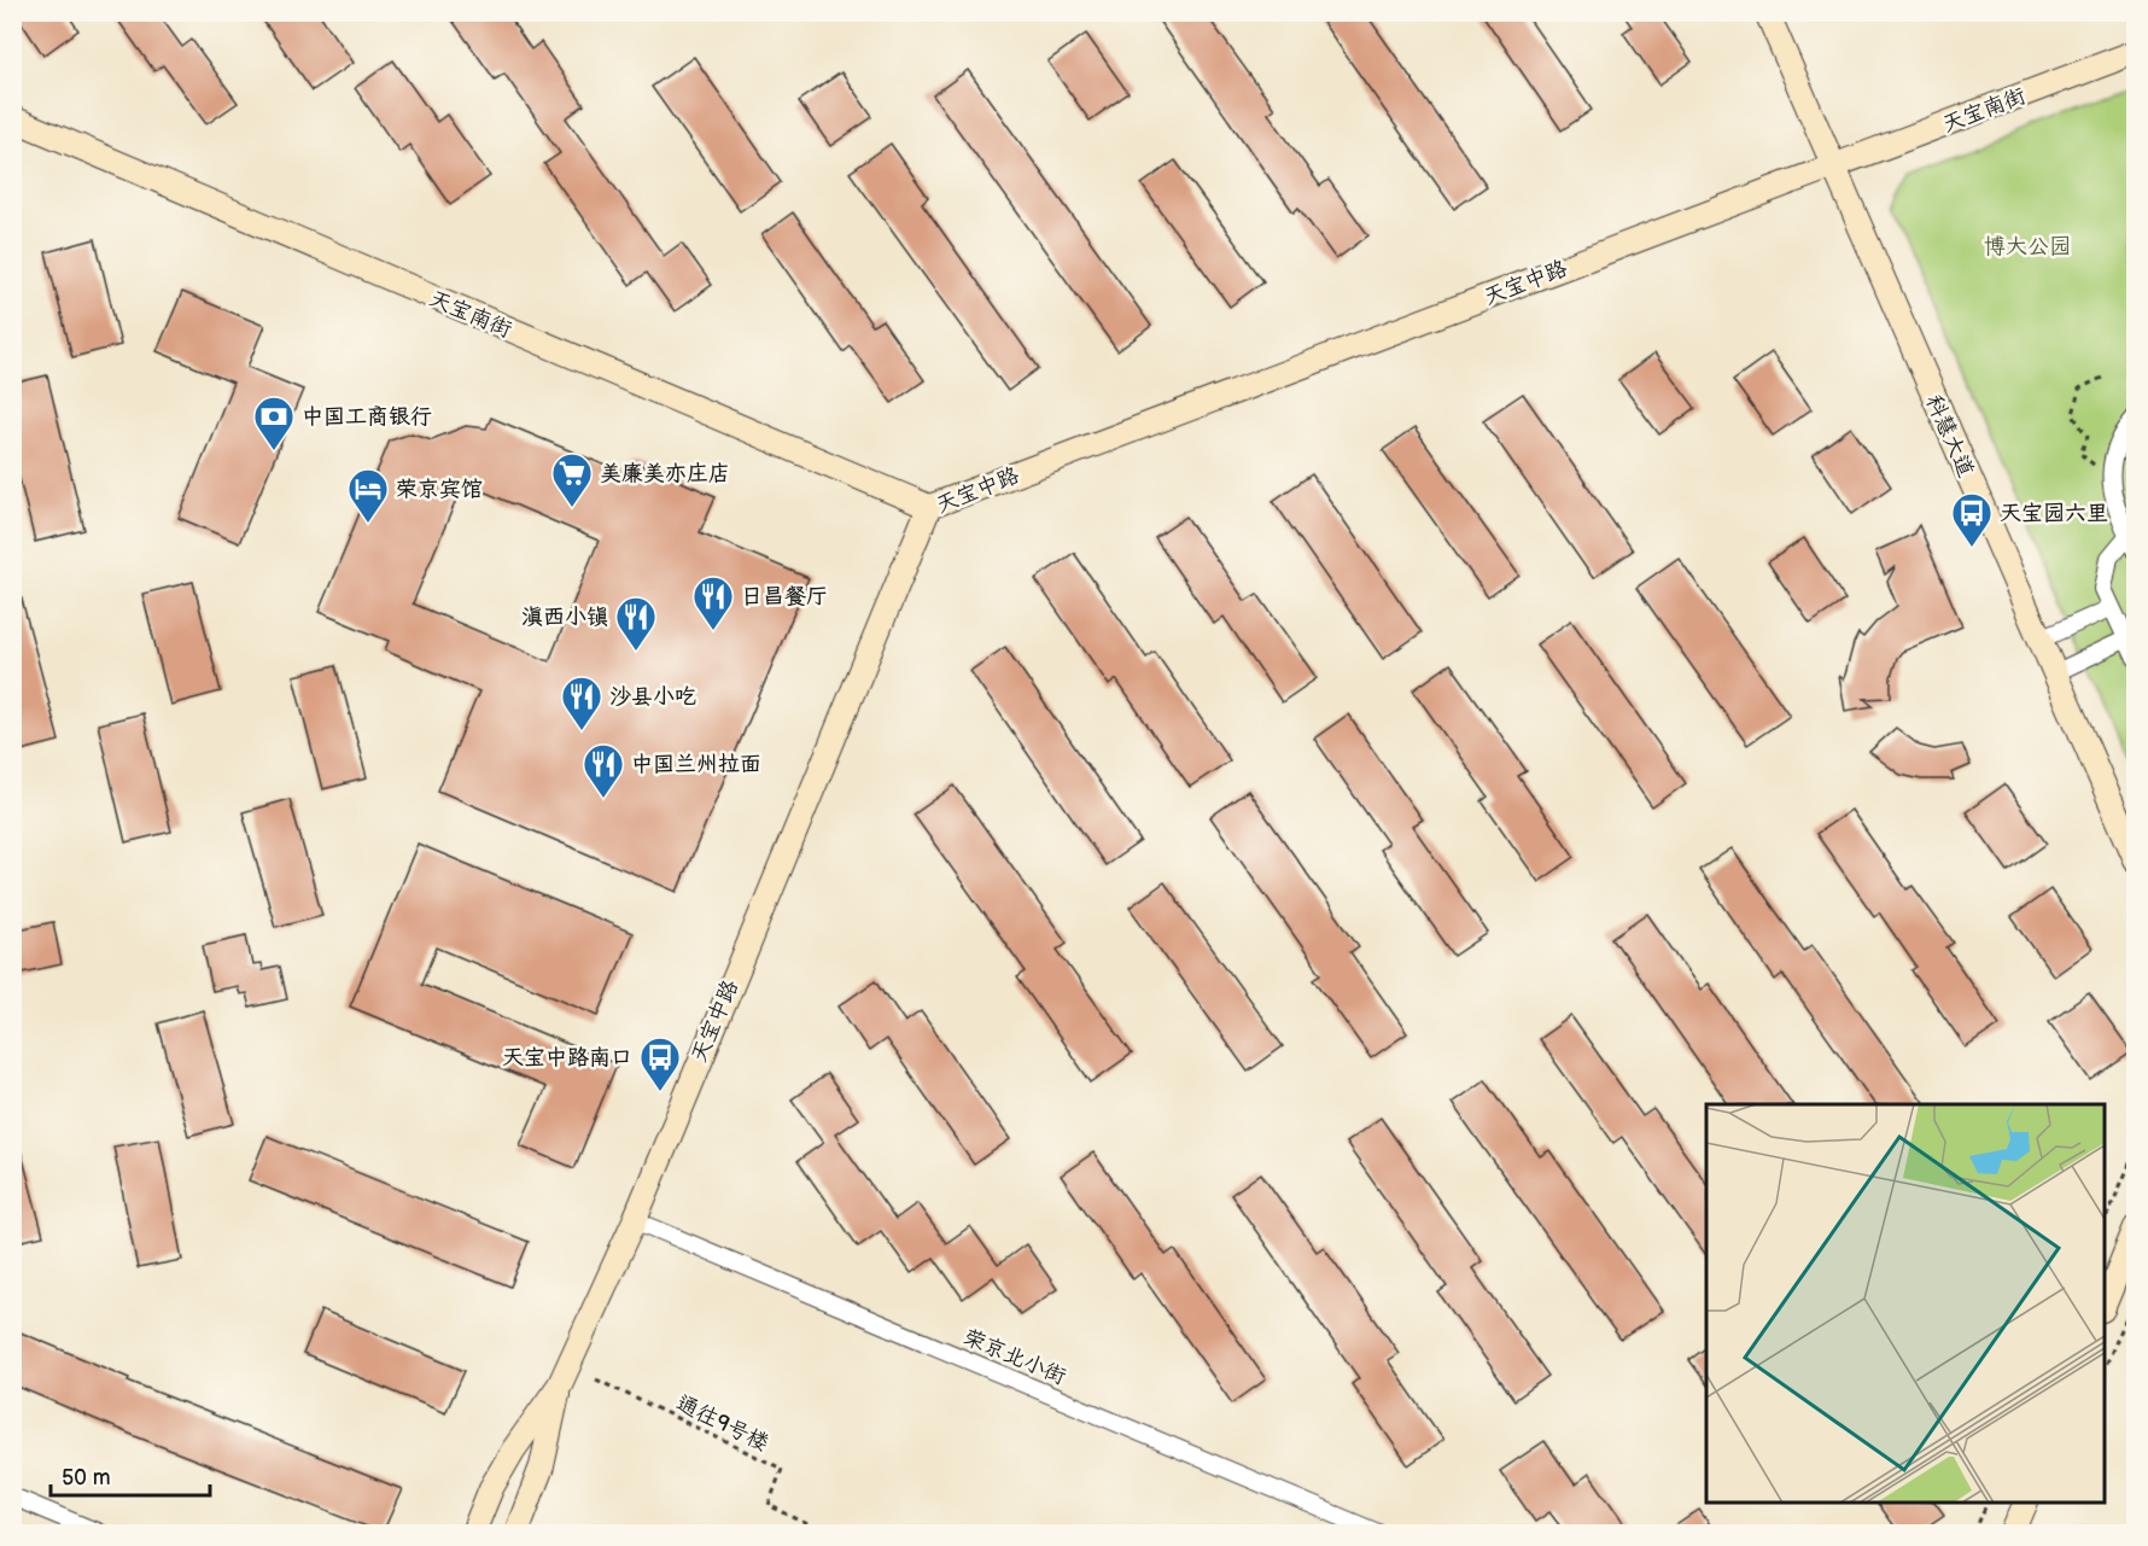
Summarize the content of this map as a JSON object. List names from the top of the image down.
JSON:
{
  "streets": {
    "street": [
      "天宝南街",
      "天宝中路",
      "科慧大道",
      "荣京北小街"
    ],
    "path": ["通往9号楼"]
  },
  "crossings": [
    ["天宝南街", "天宝中路"],
    ["天宝南街", "科慧大道"],
    ["天宝中路", "科慧大道"],
    ["天宝中路", "荣京北小街"]
  ],
  "parks": ["博大公园"],
  "places": {
    "bank": ["中国工商银行"],
    "supermarket": ["美廉美亦庄店"],
    "hotel": ["荣京宾馆"],
    "bus stop": ["天宝园六里", "天宝中路南口"],
    "restaurant": [
      "日昌餐厅",
      "滇西小镇",
      "沙县小吃",
      "中国兰州拉面"
    ]
  },
  "scale_bar": "50 m"
}
